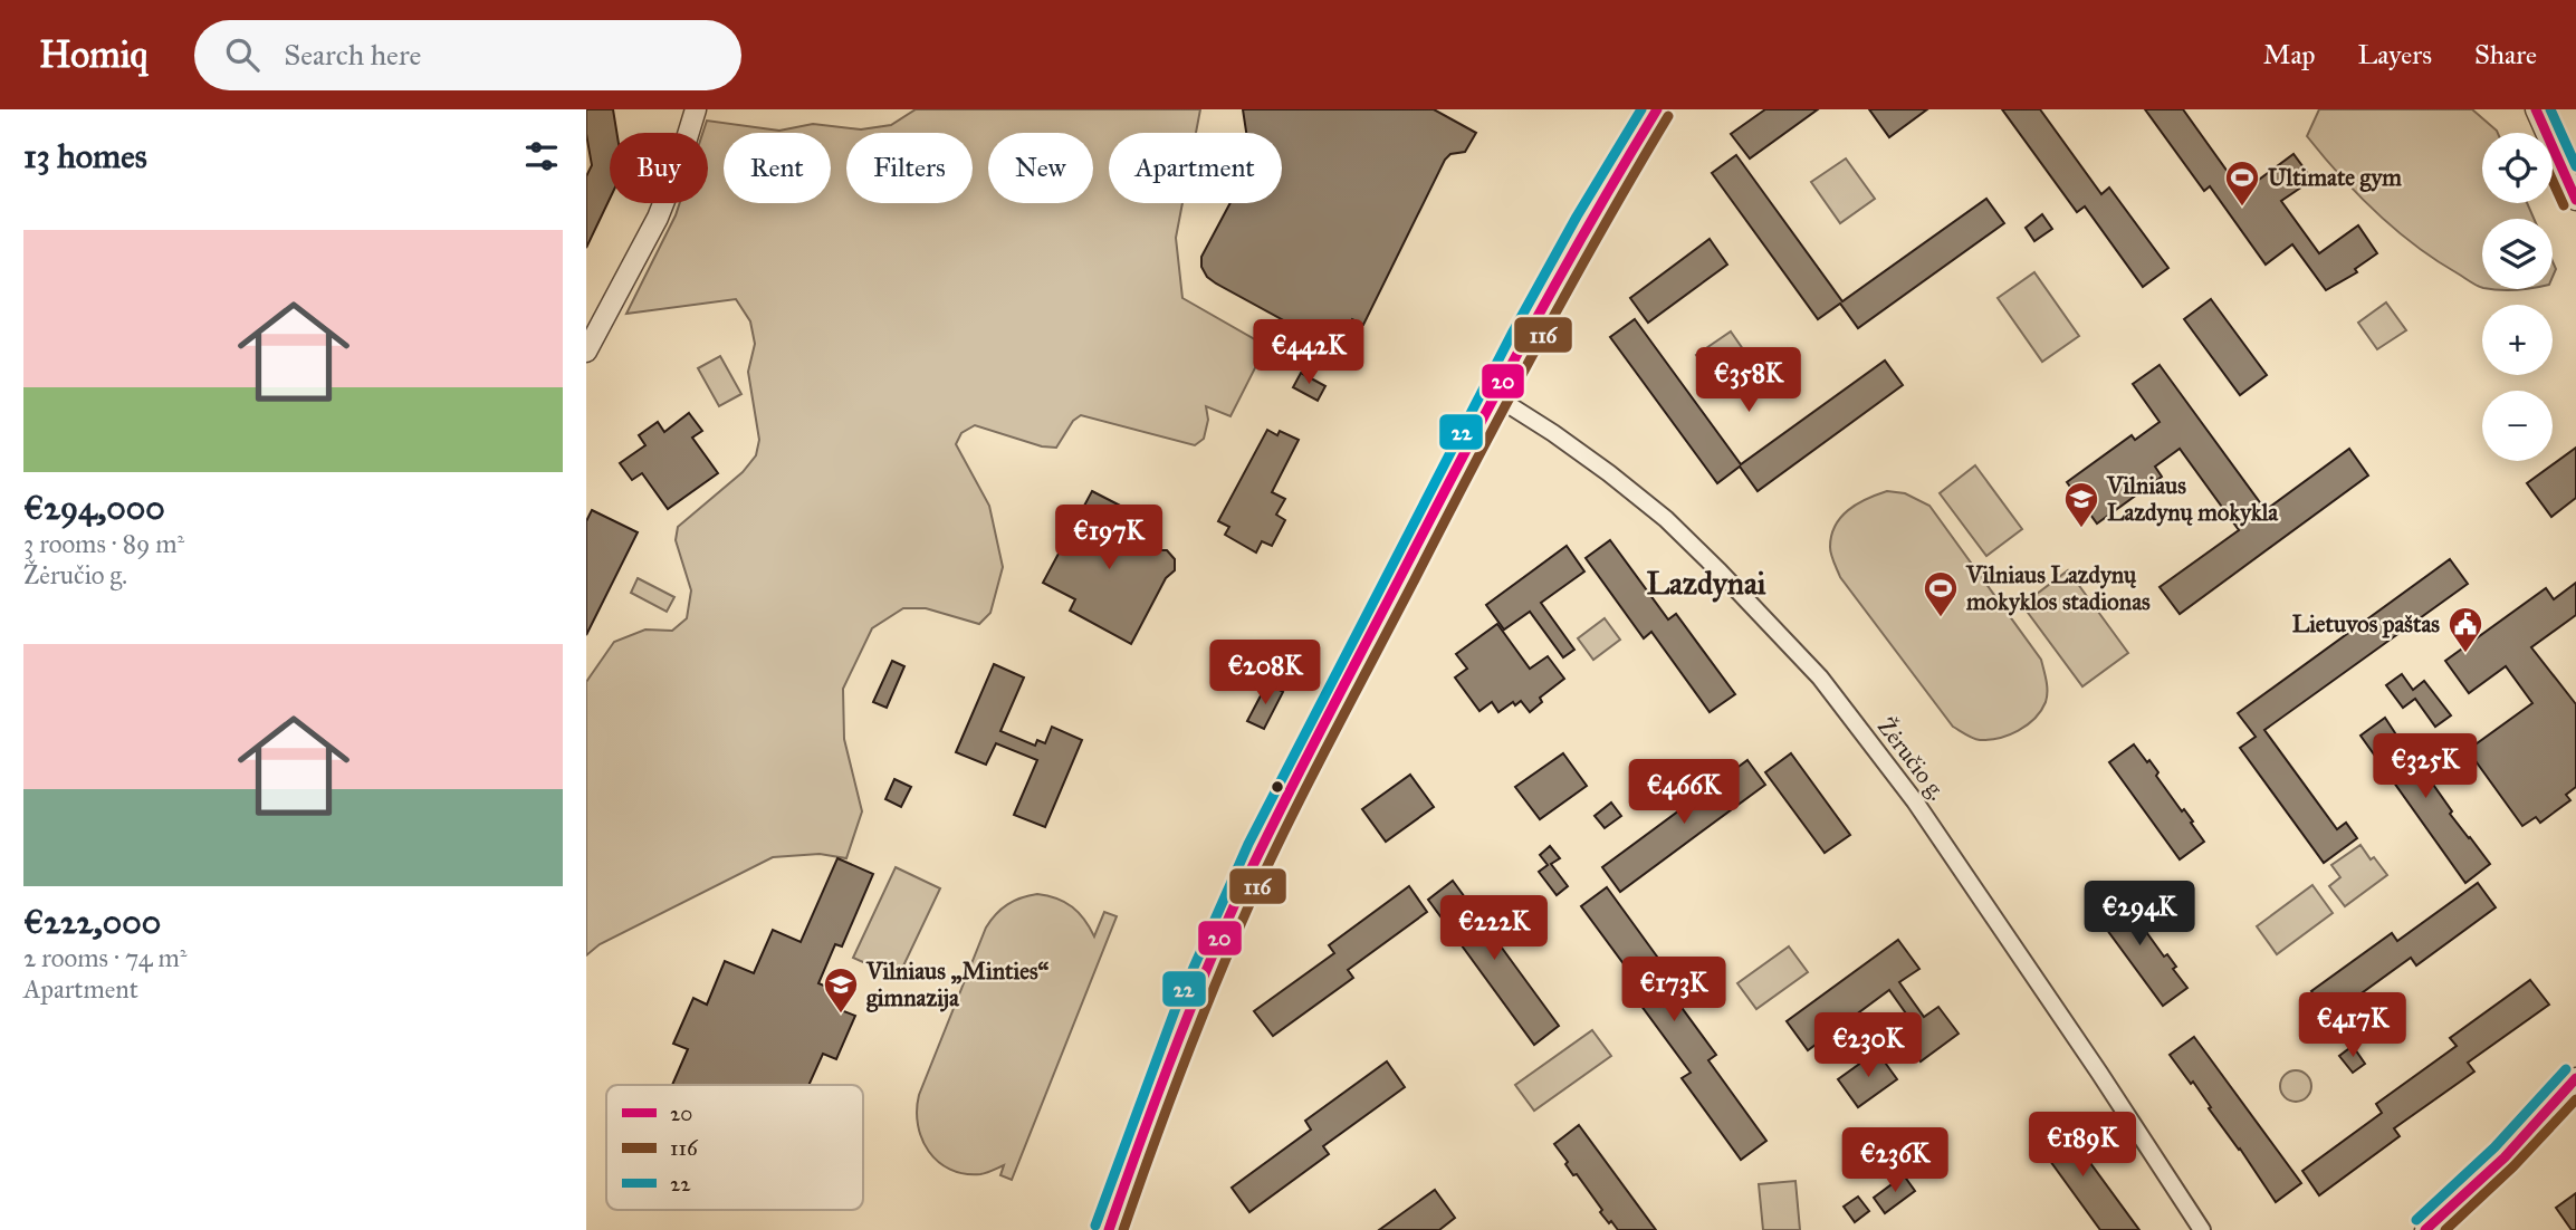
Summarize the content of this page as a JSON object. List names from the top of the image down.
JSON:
{
  "streets": {
    "street": ["Žėručio g."]
  },
  "districts": ["Lazdynai"],
  "places": {
    "sports": ["Ultimate gym", "Vilniaus Lazdynų mokyklos stadionas"],
    "school or university": ["Vilniaus Lazdynų mokykla", "Vilniaus „Minties“ gimnazija"],
    "public building": ["Lietuvos paštas"]
  },
  "lines": ["transit line 20", "transit line 22", "transit line 116"],
  "legend": ["20", "116", "22"],
  "page": {
    "header": "Homiq",
    "search": "Search here",
    "nav": ["Map", "Layers", "Share"],
    "heading": "13 homes",
    "map_buttons": ["+", "−"],
    "chip": [
      "Buy",
      "Rent",
      "Filters",
      "New",
      "Apartment"
    ],
    "list": [
      {
        "name": "€294,000",
        "note": "3 rooms · 89 m² · Žėručio g."
      },
      {
        "name": "€222,000",
        "note": "2 rooms · 74 m² · Apartment"
      }
    ],
    "price": [
      "€442K",
      "€358K",
      "€197K",
      "€208K",
      "€325K",
      "€466K",
      "€294K",
      "€222K",
      "€173K",
      "€417K",
      "€230K",
      "€189K",
      "€236K"
    ]
  }
}
